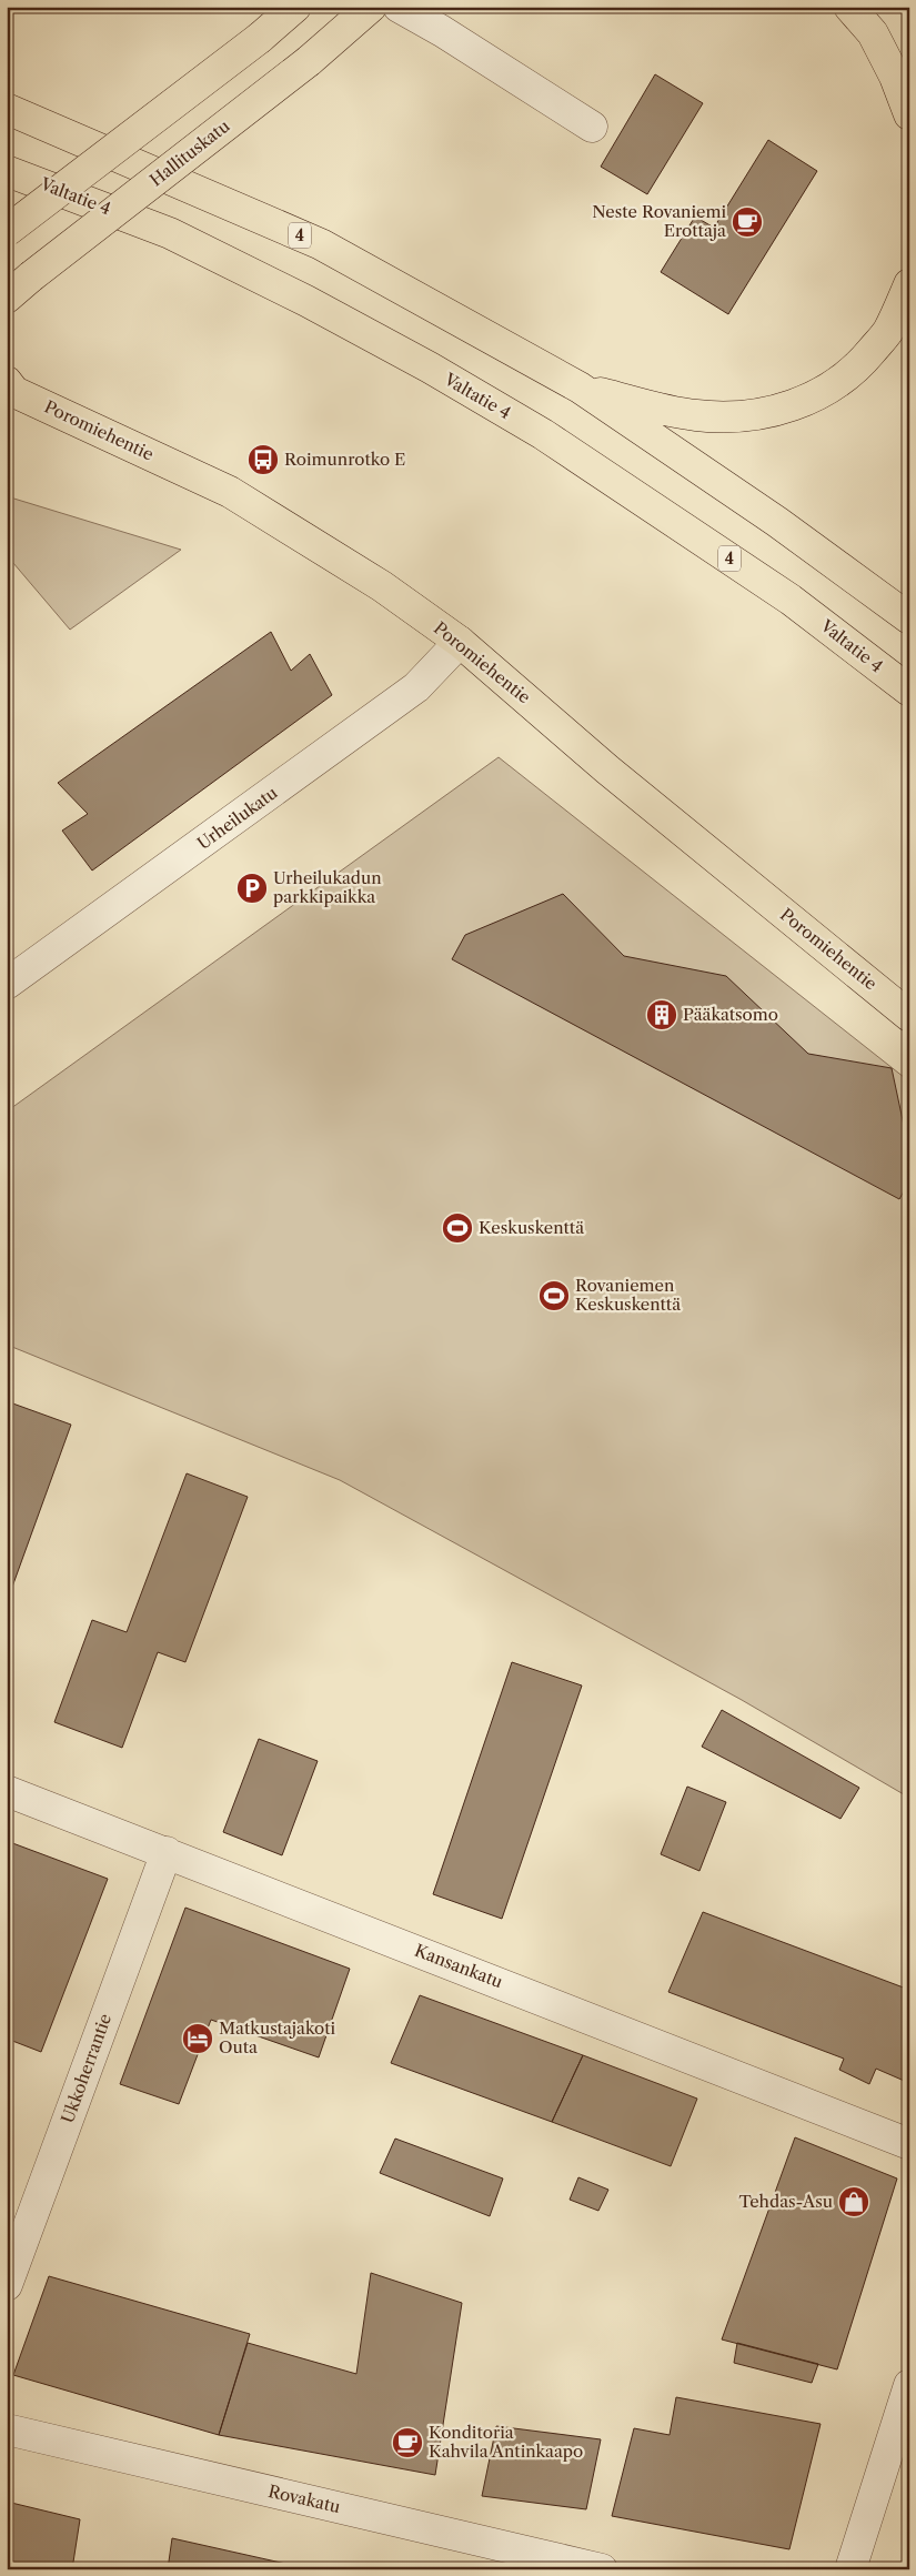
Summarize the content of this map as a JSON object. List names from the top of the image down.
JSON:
{
  "streets": {
    "main road": [
      "Hallituskatu",
      "Valtatie 4",
      "4",
      "Poromiehentie"
    ],
    "street": [
      "Urheilukatu",
      "Kansankatu",
      "Ukkoherrantie",
      "Rovakatu"
    ]
  },
  "crossings": [
    ["Poromiehentie", "Urheilukatu"],
    ["Kansankatu", "Ukkoherrantie"]
  ],
  "places": {
    "cafe": ["Neste Rovaniemi Erottaja", "Konditoria Kahvila Antinkaapo"],
    "bus stop": ["Roimunrotko E"],
    "parking": ["Urheilukadun parkkipaikka"],
    "building": ["Pääkatsomo"],
    "sports": ["Keskuskenttä", "Rovaniemen Keskuskenttä"],
    "hotel": ["Matkustajakoti Outa"],
    "shop": ["Tehdas-Asu"]
  }
}
